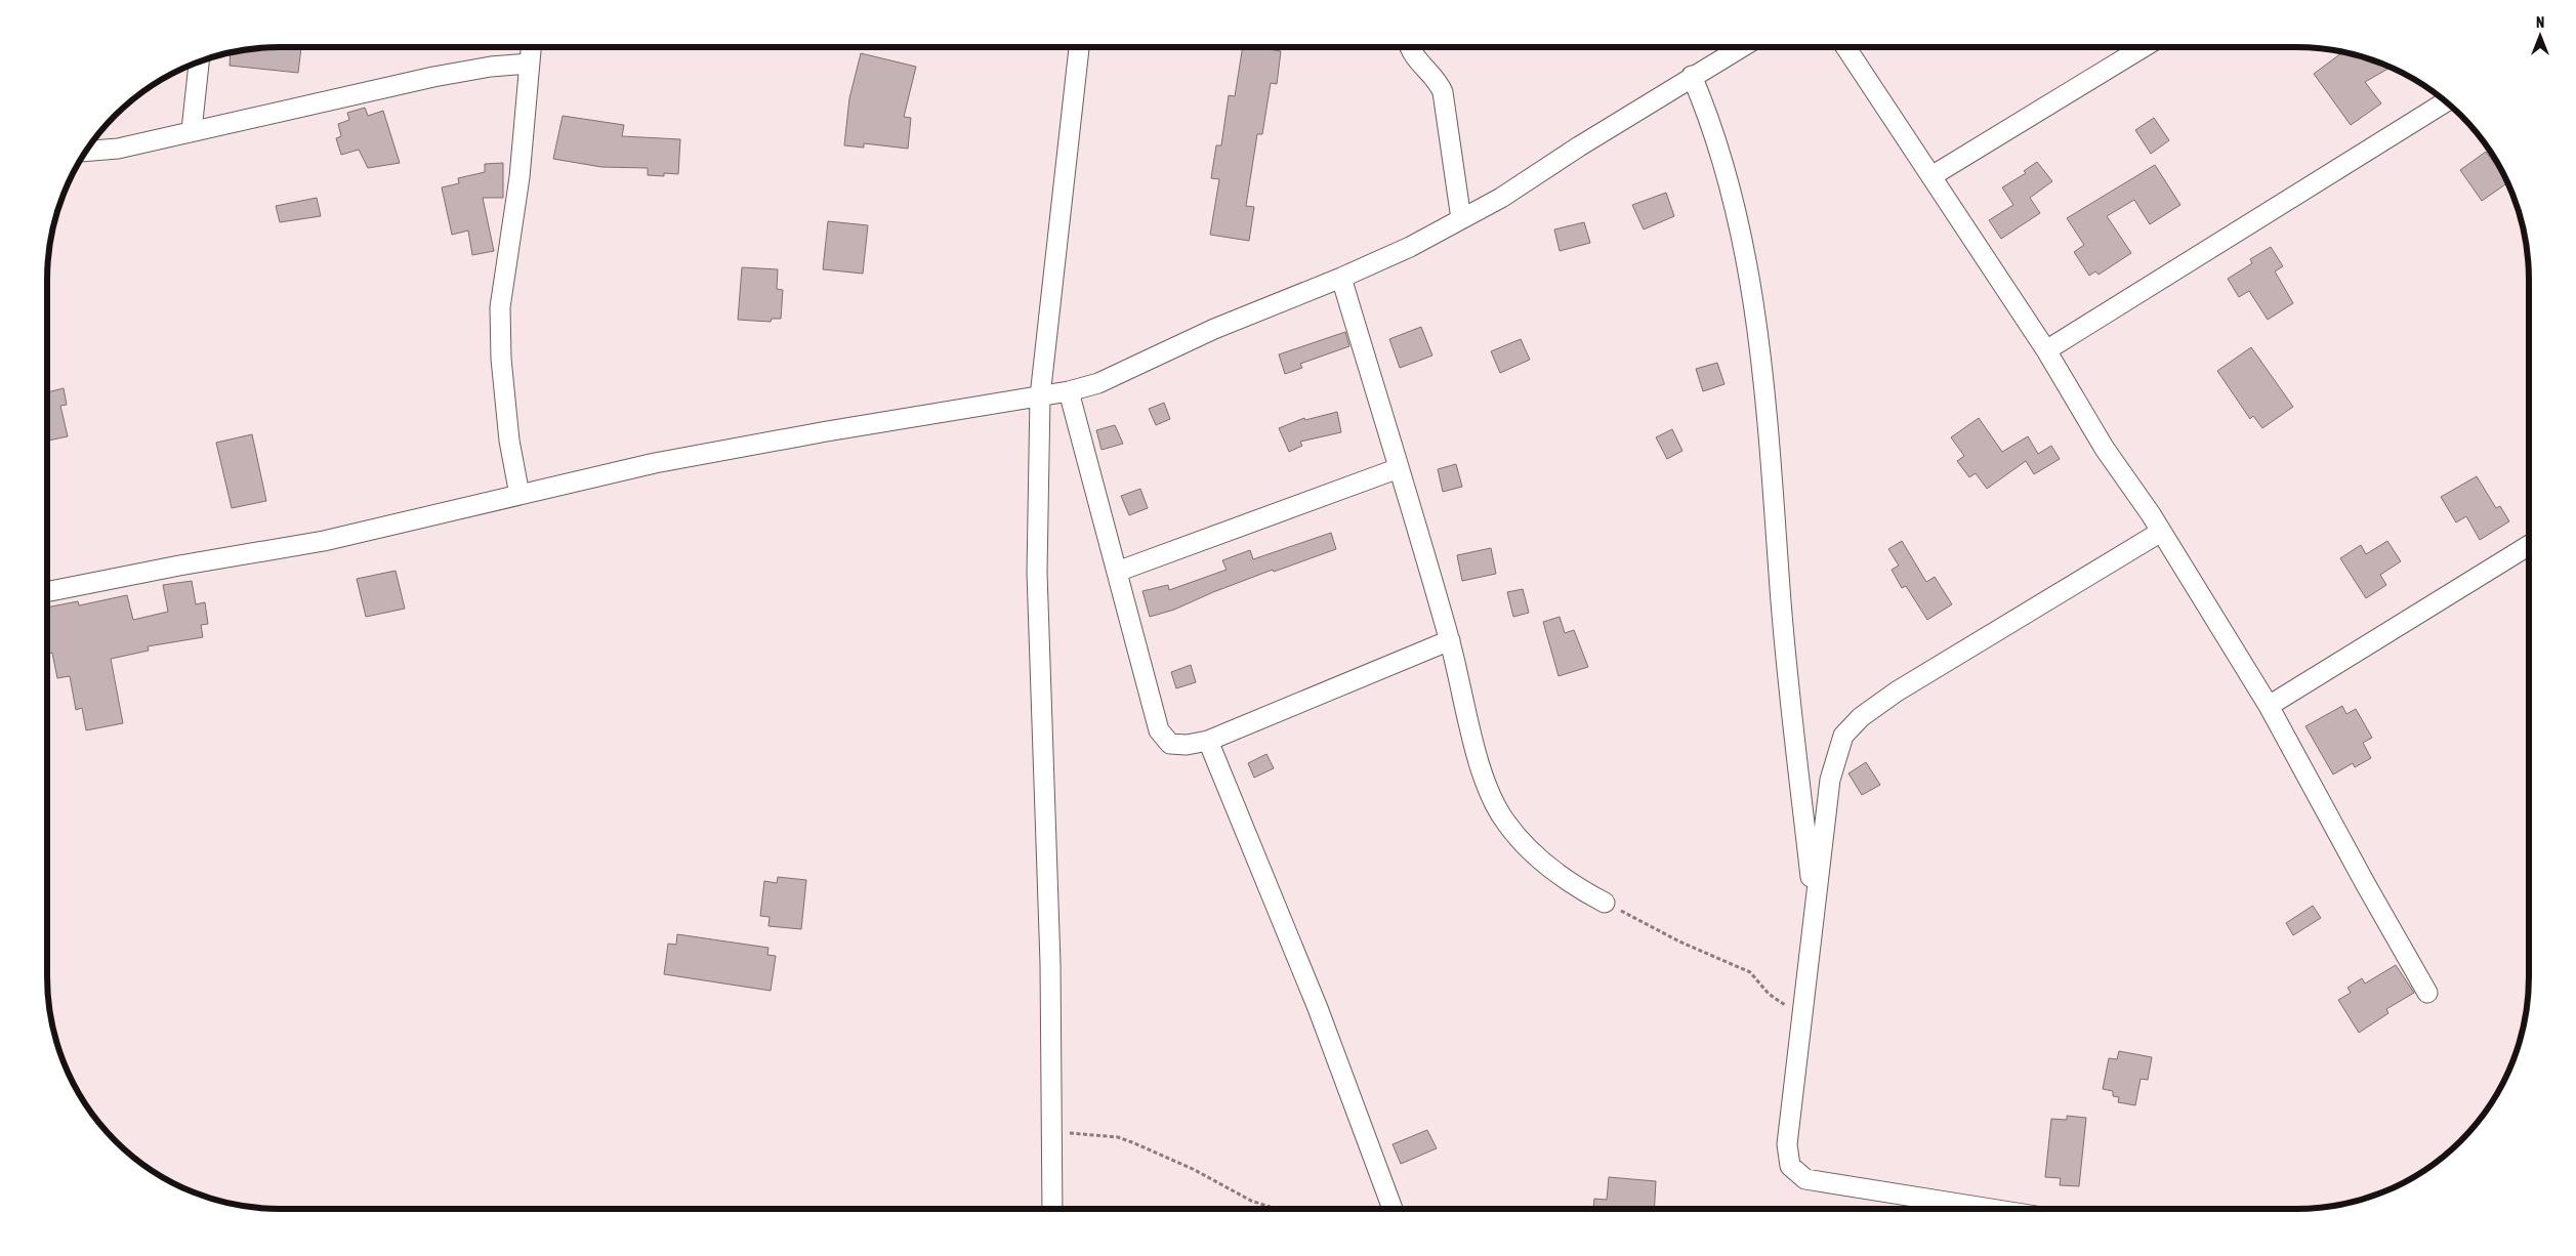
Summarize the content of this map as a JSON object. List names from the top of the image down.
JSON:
{
  "north": "top"
}
